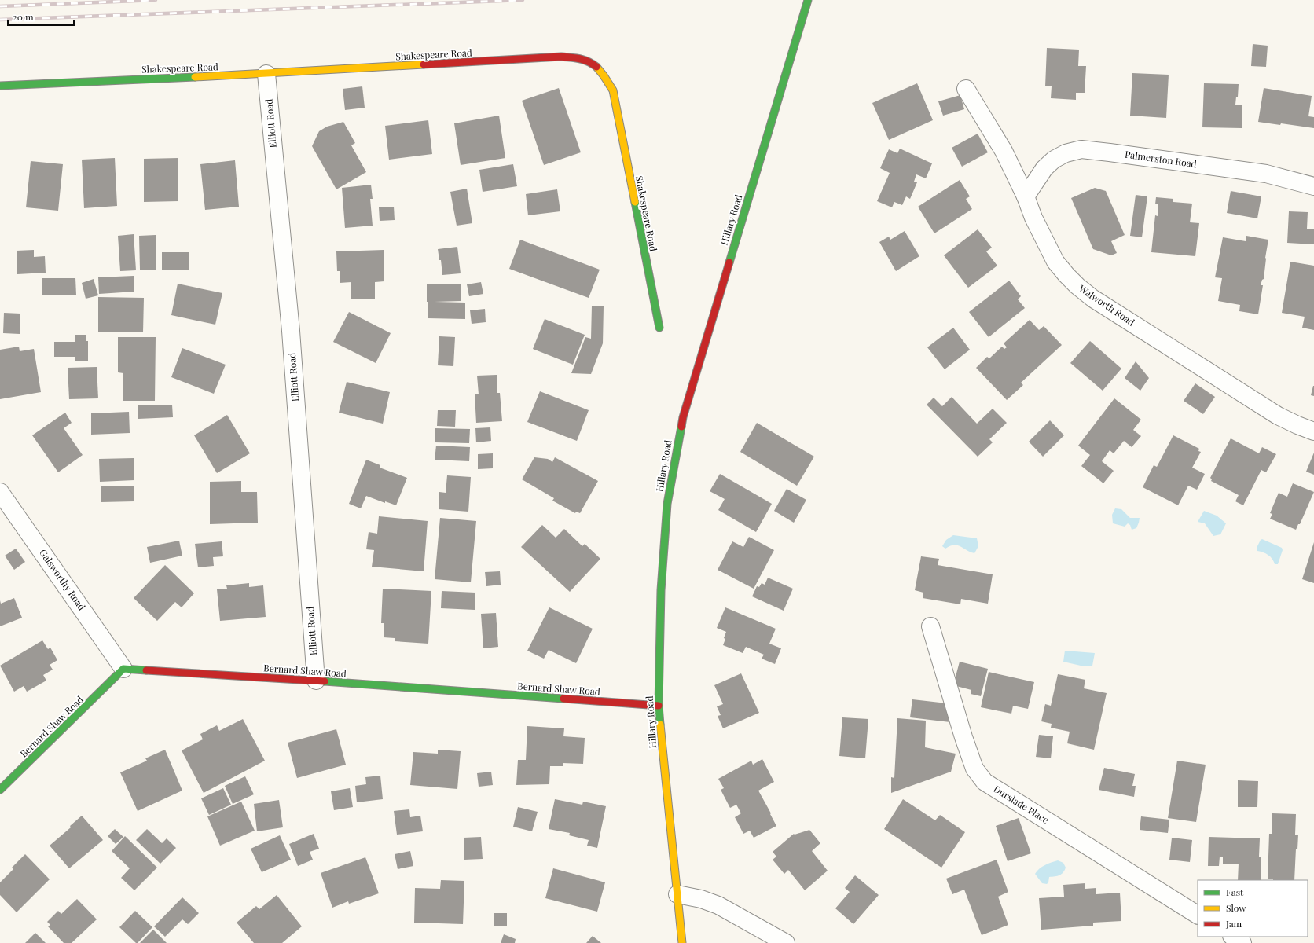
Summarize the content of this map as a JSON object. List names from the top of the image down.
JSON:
{
  "streets": {
    "street": [
      "Shakespeare Road",
      "Elliott Road",
      "Palmerston Road",
      "Hillary Road",
      "Walworth Road",
      "Galsworthy Road",
      "Bernard Shaw Road",
      "Durslade Place"
    ]
  },
  "crossings": [
    ["Shakespeare Road", "Elliott Road"],
    ["Elliott Road", "Bernard Shaw Road"],
    ["Palmerston Road", "Walworth Road"],
    ["Hillary Road", "Bernard Shaw Road"],
    ["Galsworthy Road", "Bernard Shaw Road"]
  ],
  "legend": ["Fast", "Slow", "Jam"],
  "scale_bar": "20 m"
}
